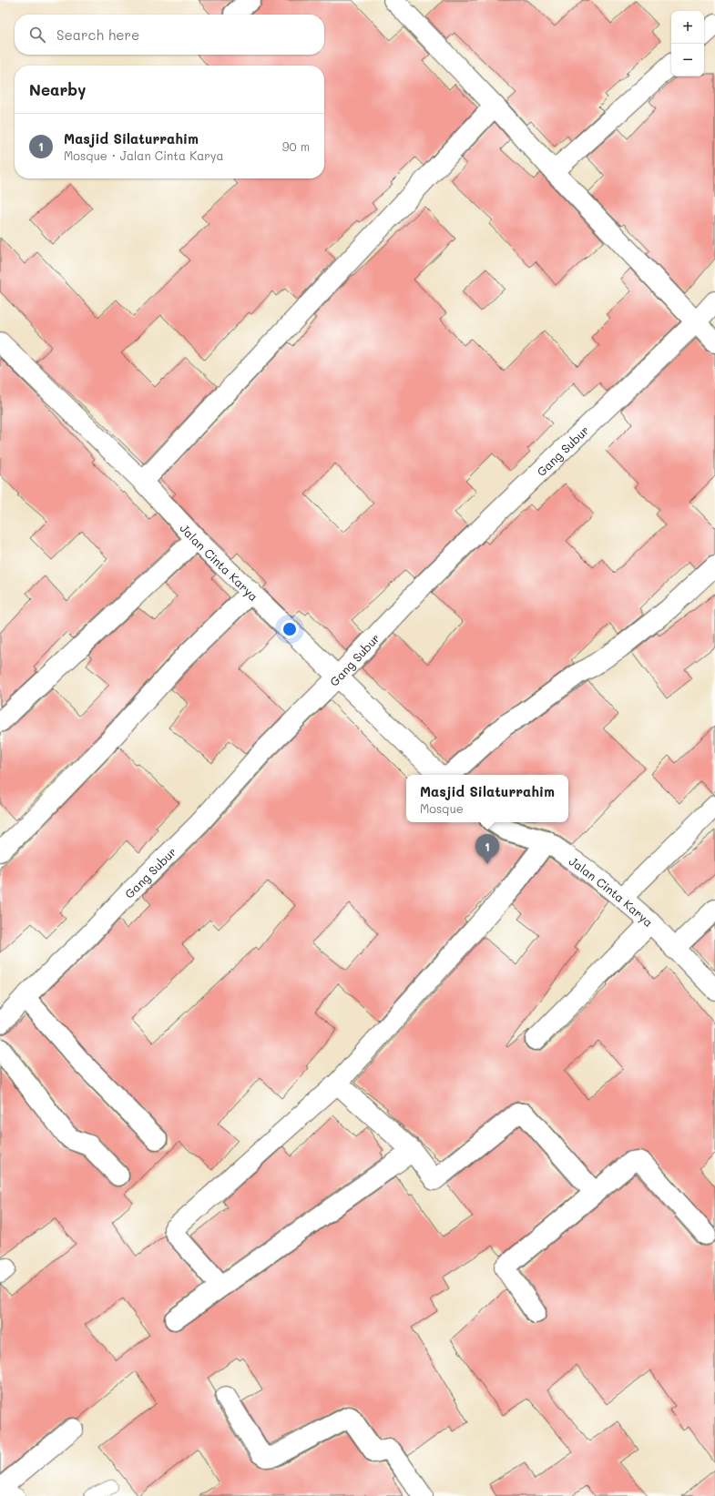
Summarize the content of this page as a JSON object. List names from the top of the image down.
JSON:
{
  "streets": {
    "street": ["Gang Subur", "Jalan Cinta Karya"]
  },
  "crossings": [
    ["Gang Subur", "Jalan Cinta Karya"]
  ],
  "page": {
    "map_buttons": ["+", "−"],
    "search": "Search here",
    "heading": "Nearby",
    "list": [
      {
        "mark": "1",
        "name": "Masjid Silaturrahim",
        "note": "Mosque · Jalan Cinta Karya",
        "value": "90 m"
      }
    ],
    "popup": ["Masjid Silaturrahim", "Mosque"],
    "pins": "1"
  }
}
